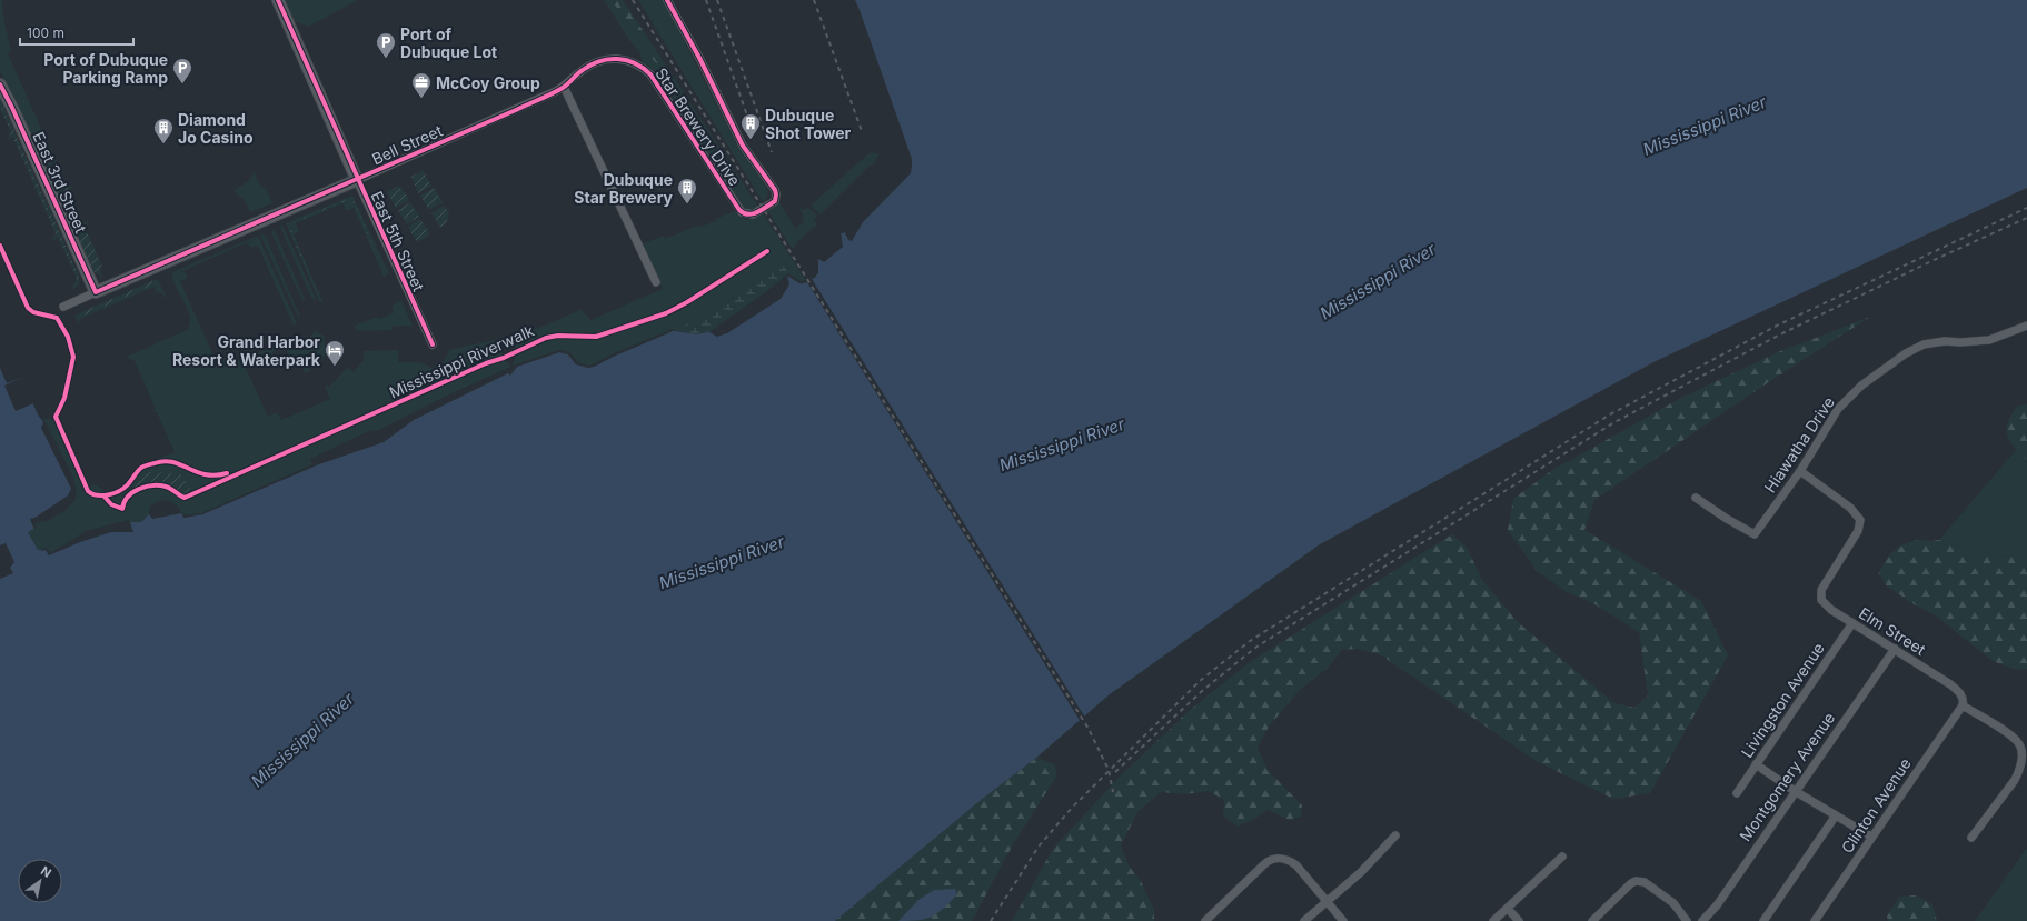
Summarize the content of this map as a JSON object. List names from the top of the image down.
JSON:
{
  "streets": {
    "street": [
      "Star Brewery Drive",
      "Bell Street",
      "East 3rd Street",
      "East 5th Street",
      "Hiawatha Drive",
      "Elm Street",
      "Livingston Avenue",
      "Montgomery Avenue",
      "Clinton Avenue"
    ],
    "cycle path": ["Mississippi Riverwalk"]
  },
  "crossings": [
    ["Star Brewery Drive", "Bell Street"],
    ["Bell Street", "East 3rd Street"],
    ["Bell Street", "East 5th Street"],
    ["Hiawatha Drive", "Elm Street"],
    ["Elm Street", "Livingston Avenue"],
    ["Elm Street", "Montgomery Avenue"],
    ["Elm Street", "Clinton Avenue"]
  ],
  "water": ["Mississippi River"],
  "places": {
    "parking": ["Port of Dubuque Lot", "Port of Dubuque Parking Ramp"],
    "office": ["McCoy Group"],
    "building": ["Dubuque Shot Tower", "Diamond Jo Casino", "Dubuque Star Brewery"],
    "hotel": ["Grand Harbor Resort & Waterpark"]
  },
  "scale_bar": "100 m",
  "north": "top right"
}
